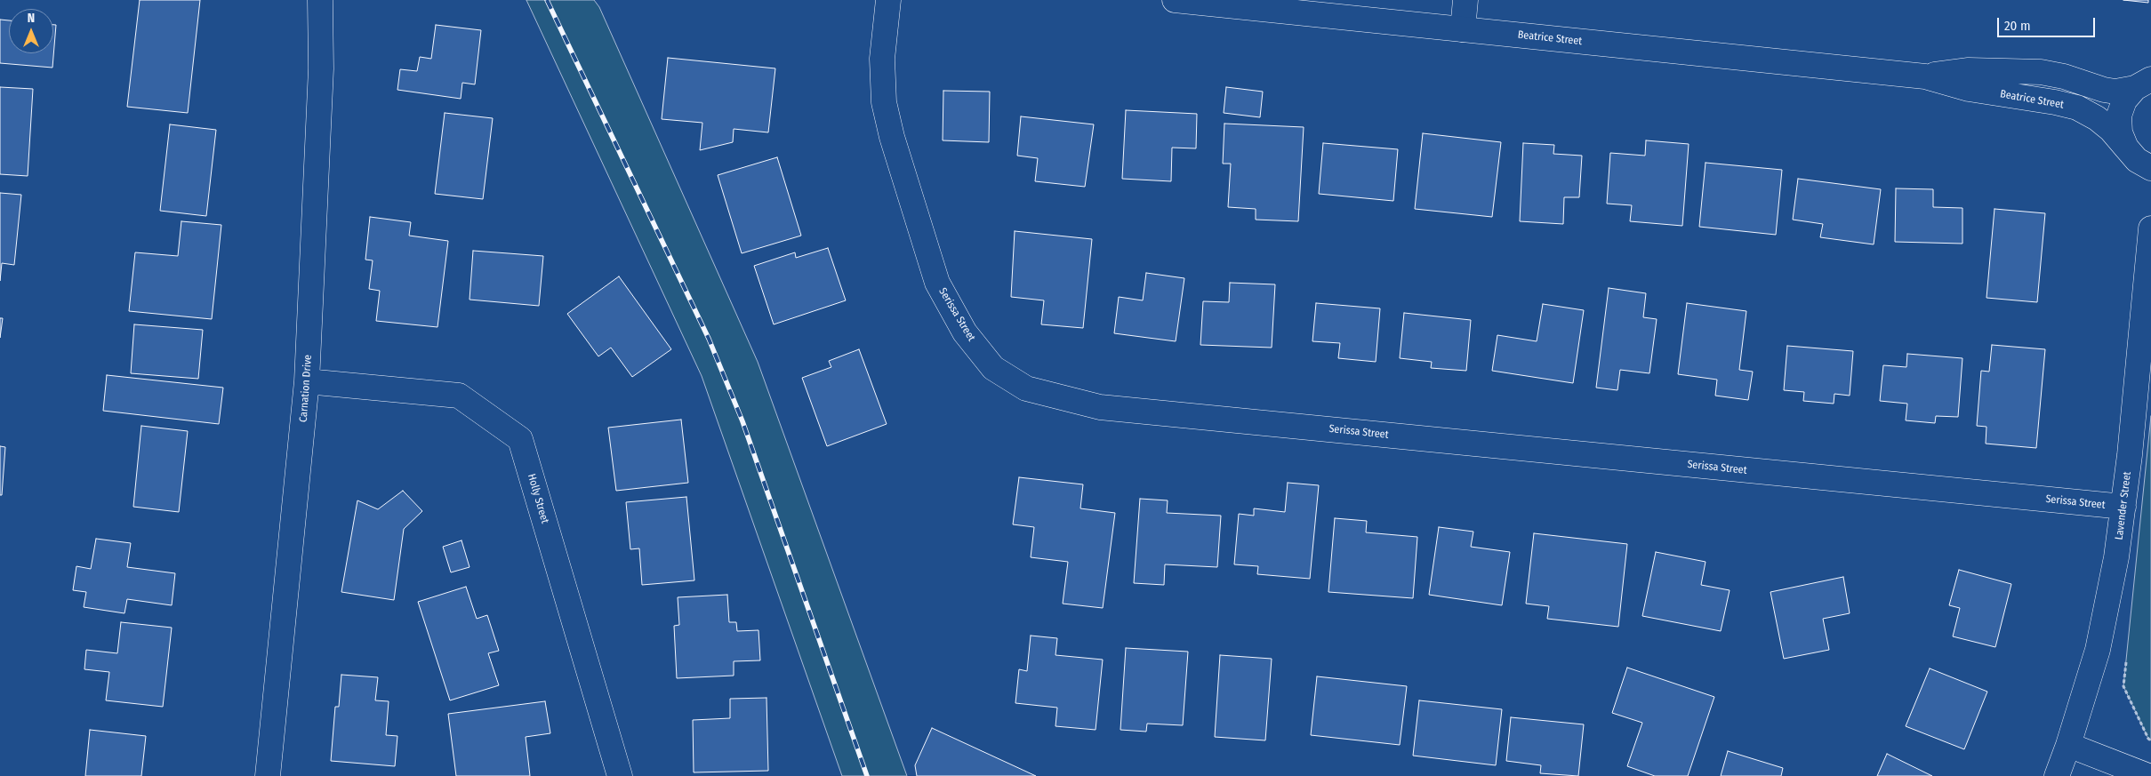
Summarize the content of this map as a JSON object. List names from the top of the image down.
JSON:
{
  "streets": {
    "street": [
      "Beatrice Street",
      "Serissa Street",
      "Carnation Drive",
      "Holly Street",
      "Lavender Street"
    ]
  },
  "crossings": [
    ["Serissa Street", "Lavender Street"],
    ["Carnation Drive", "Holly Street"]
  ],
  "scale_bar": "20 m",
  "north": "top"
}
